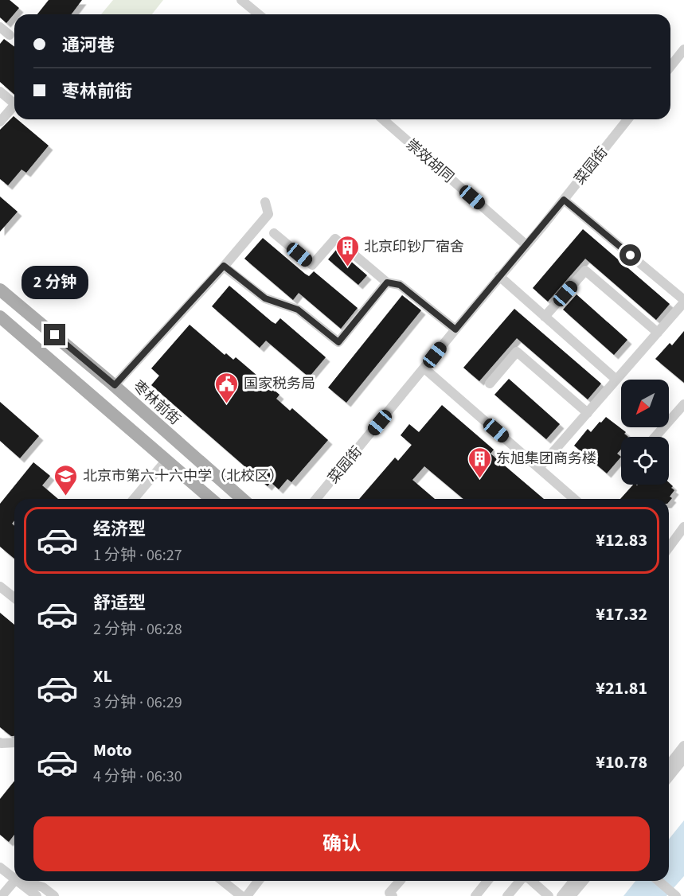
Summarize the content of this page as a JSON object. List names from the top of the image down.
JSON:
{
  "streets": {
    "main road": ["枣林前街"],
    "street": ["崇效胡同", "菜园街"]
  },
  "crossings": [
    ["崇效胡同", "菜园街"]
  ],
  "places": {
    "building": ["北京印钞厂宿舍", "东旭集团商务楼"],
    "public building": ["国家税务局"],
    "school or university": ["北京市第六十六中学（北校区）"]
  },
  "north": "bottom left",
  "page": {
    "banner": ["通河巷", "枣林前街"],
    "bubble": "2 分钟",
    "list": [
      {
        "name": "经济型",
        "note": "1 分钟 · 06:27",
        "value": "¥12.83"
      },
      {
        "name": "舒适型",
        "note": "2 分钟 · 06:28",
        "value": "¥17.32"
      },
      {
        "name": "XL",
        "note": "3 分钟 · 06:29",
        "value": "¥21.81"
      },
      {
        "name": "Moto",
        "note": "4 分钟 · 06:30",
        "value": "¥10.78"
      }
    ],
    "buttons": "确认"
  }
}
